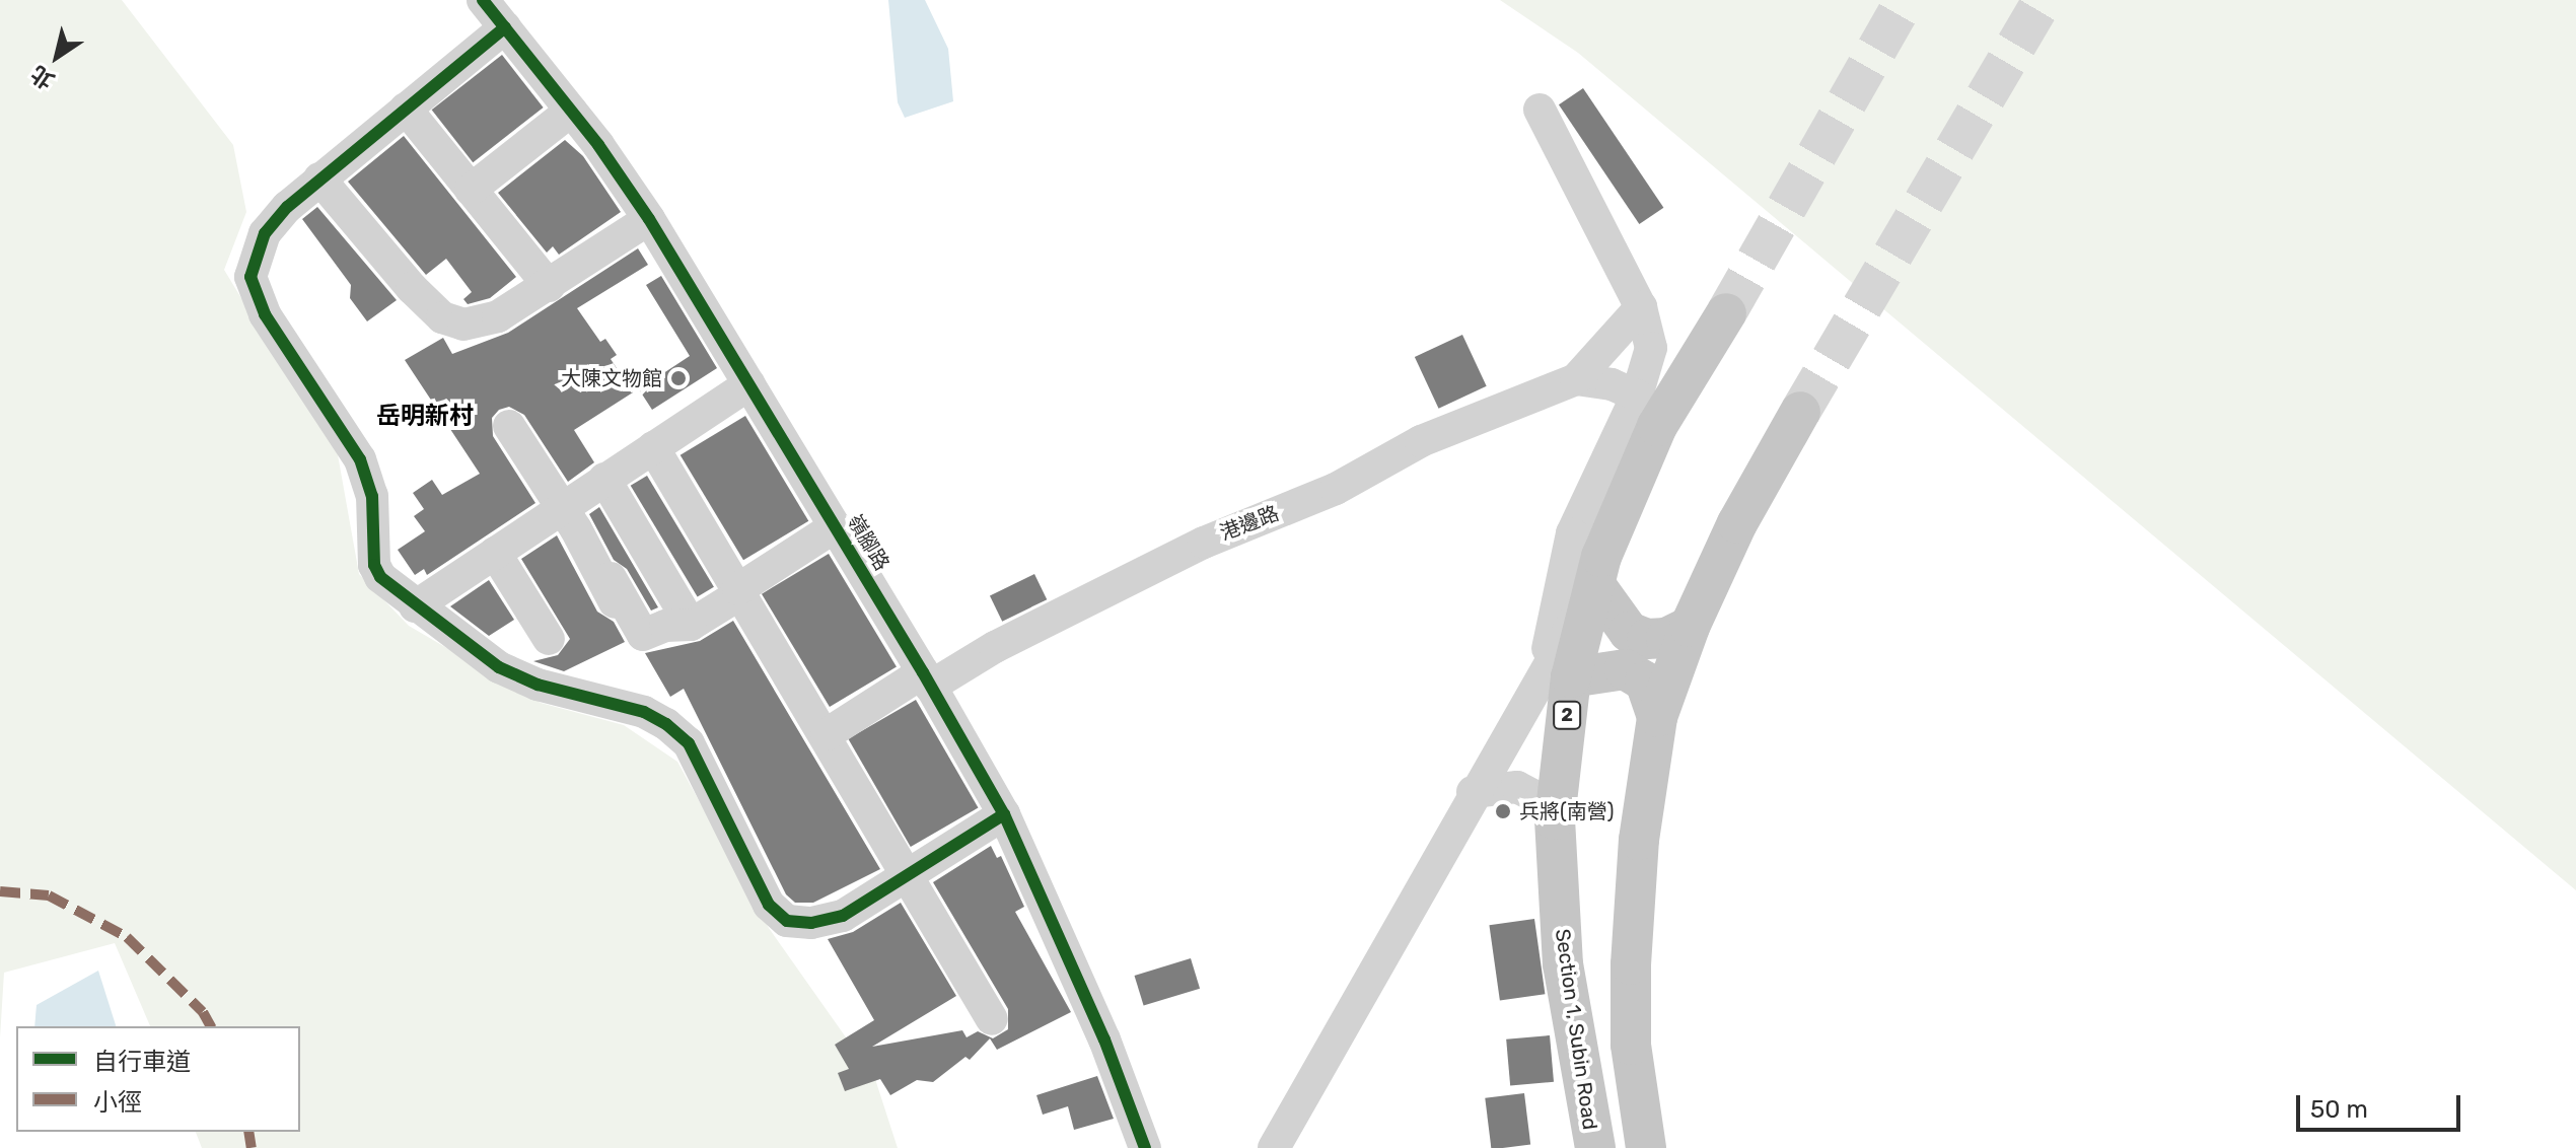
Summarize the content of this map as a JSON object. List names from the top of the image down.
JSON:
{
  "streets": {
    "main road": ["2", "Section 1, Subin Road"],
    "street": ["港邊路", "嶺腳路"]
  },
  "crossings": [
    ["港邊路", "嶺腳路"]
  ],
  "districts": ["岳明新村"],
  "places": ["大陳文物館", "兵將(南營)"],
  "legend": ["自行車道", "小徑"],
  "scale_bar": "50 m",
  "north": "bottom left"
}
